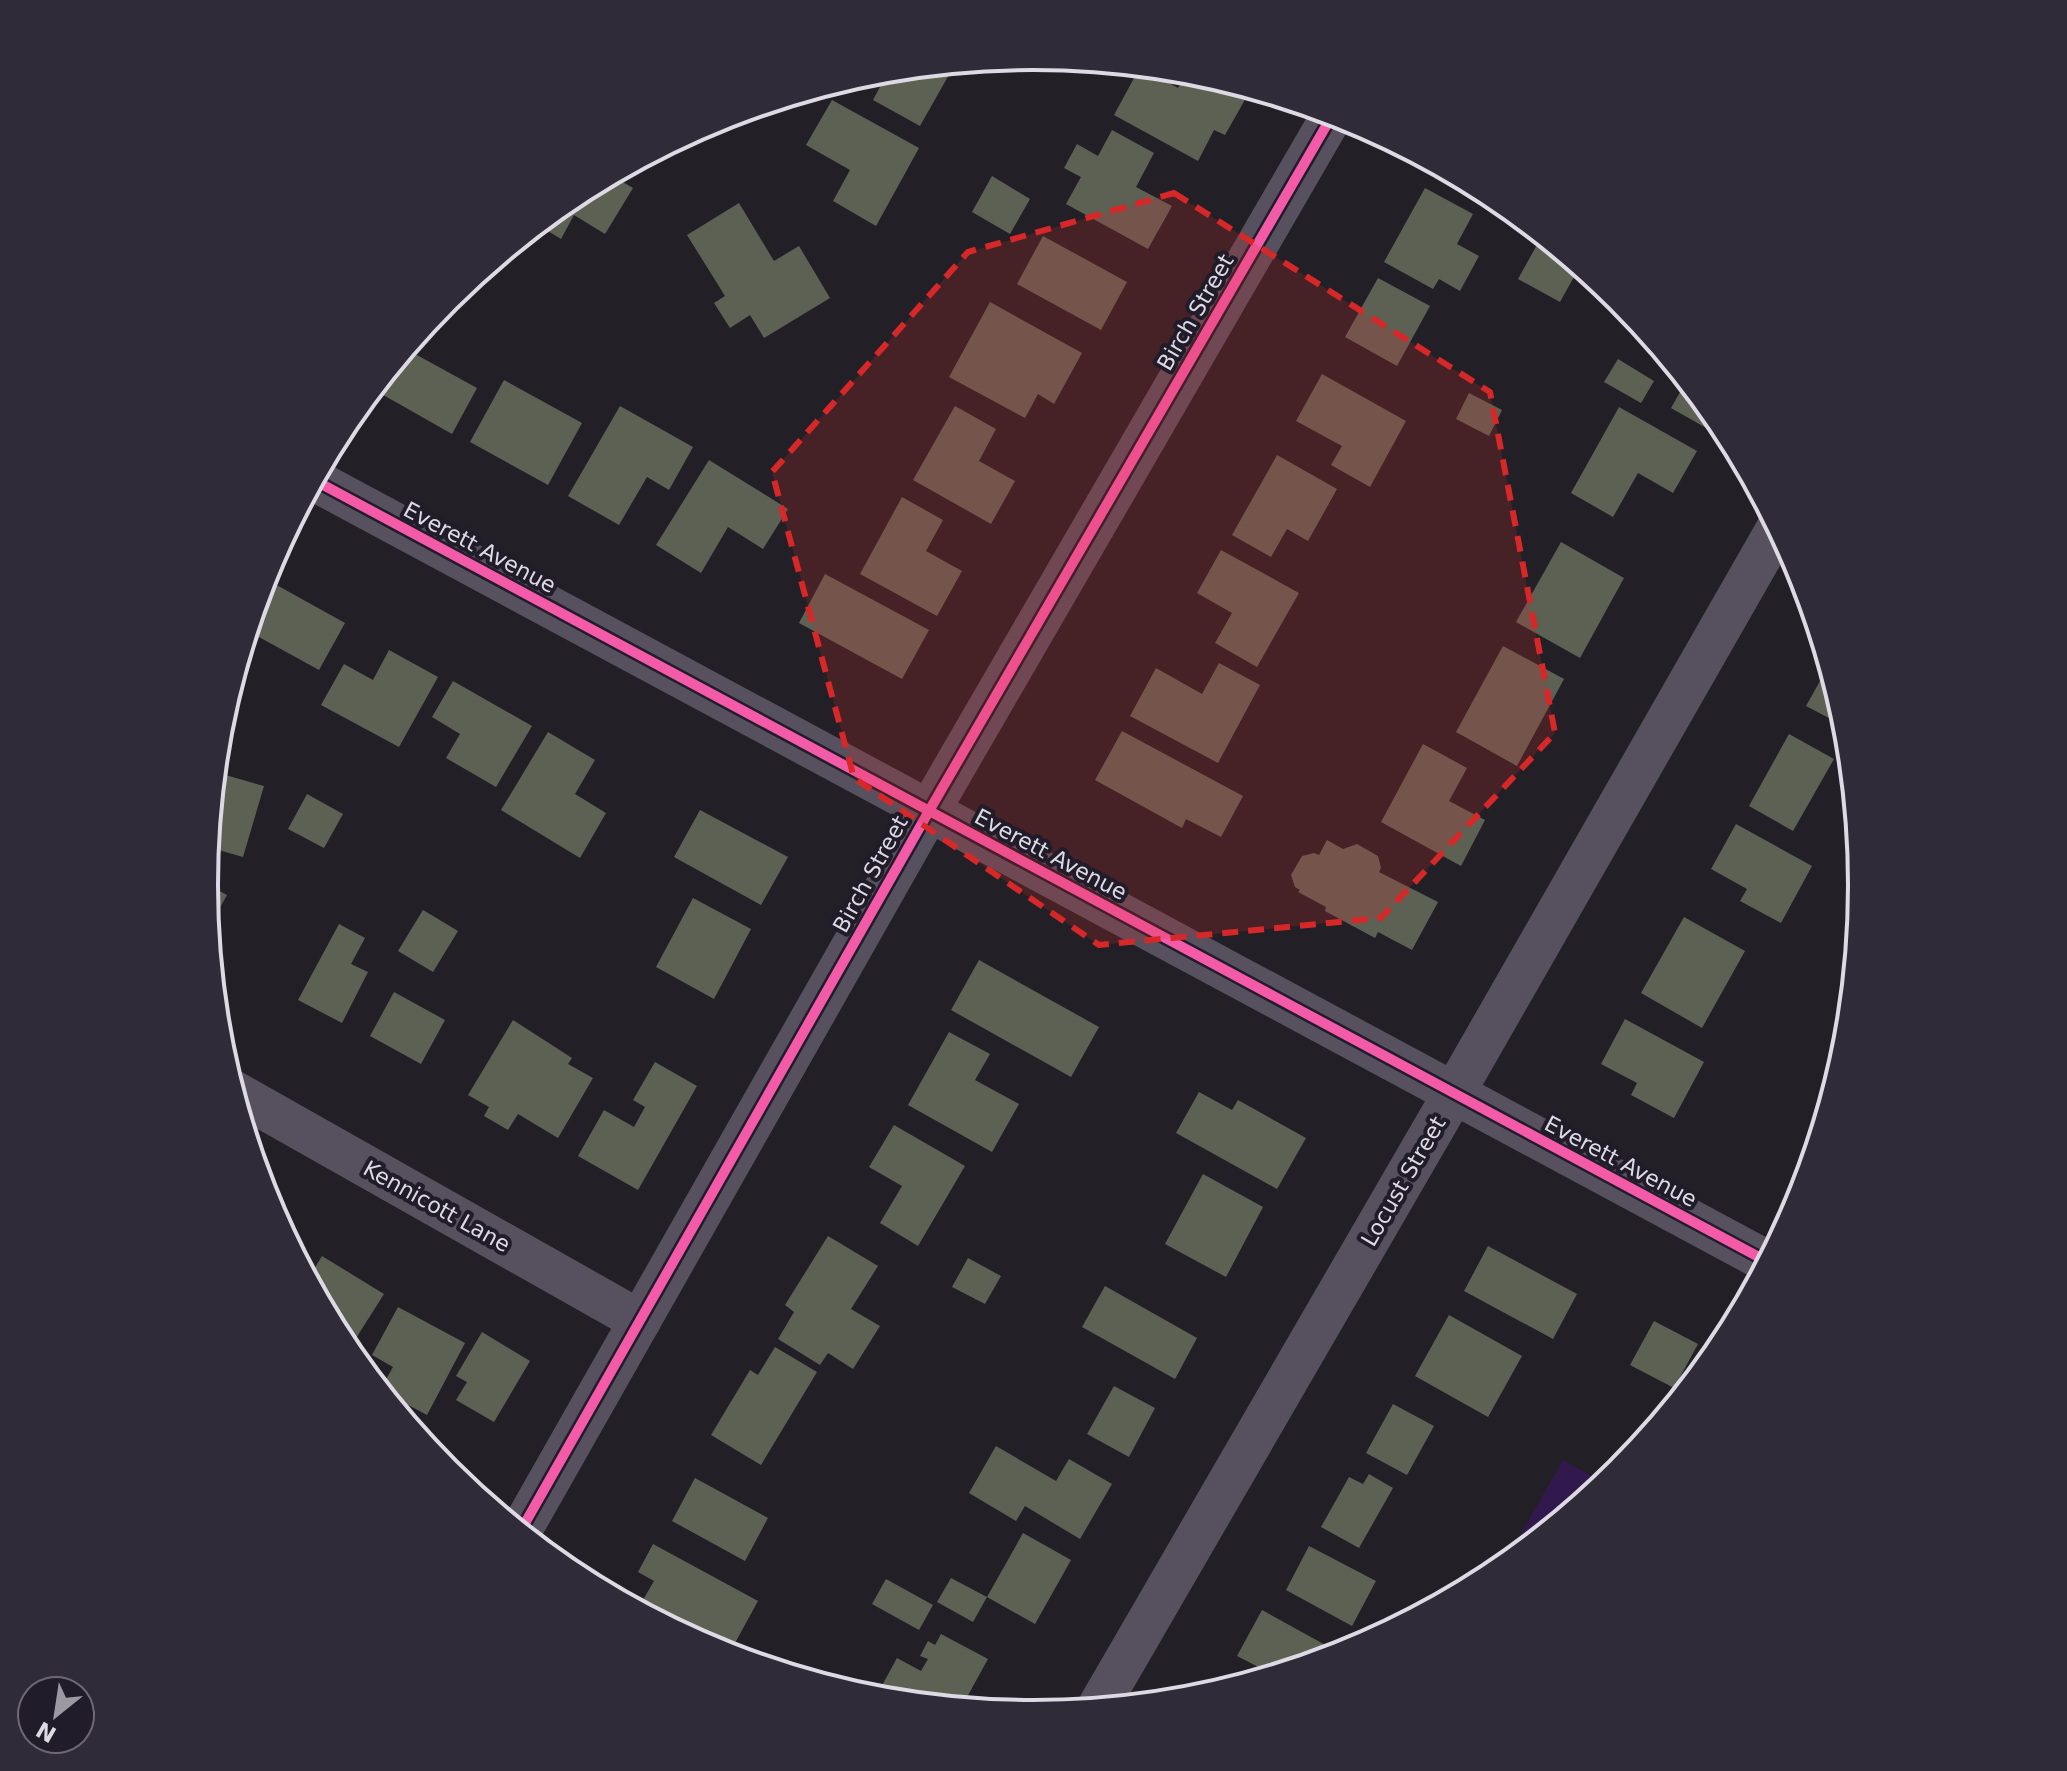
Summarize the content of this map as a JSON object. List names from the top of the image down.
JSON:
{
  "streets": {
    "street": [
      "Birch Street",
      "Everett Avenue",
      "Locust Street",
      "Kennicott Lane"
    ]
  },
  "crossings": [
    ["Birch Street", "Everett Avenue"],
    ["Birch Street", "Kennicott Lane"],
    ["Everett Avenue", "Locust Street"]
  ],
  "north": "bottom left"
}
